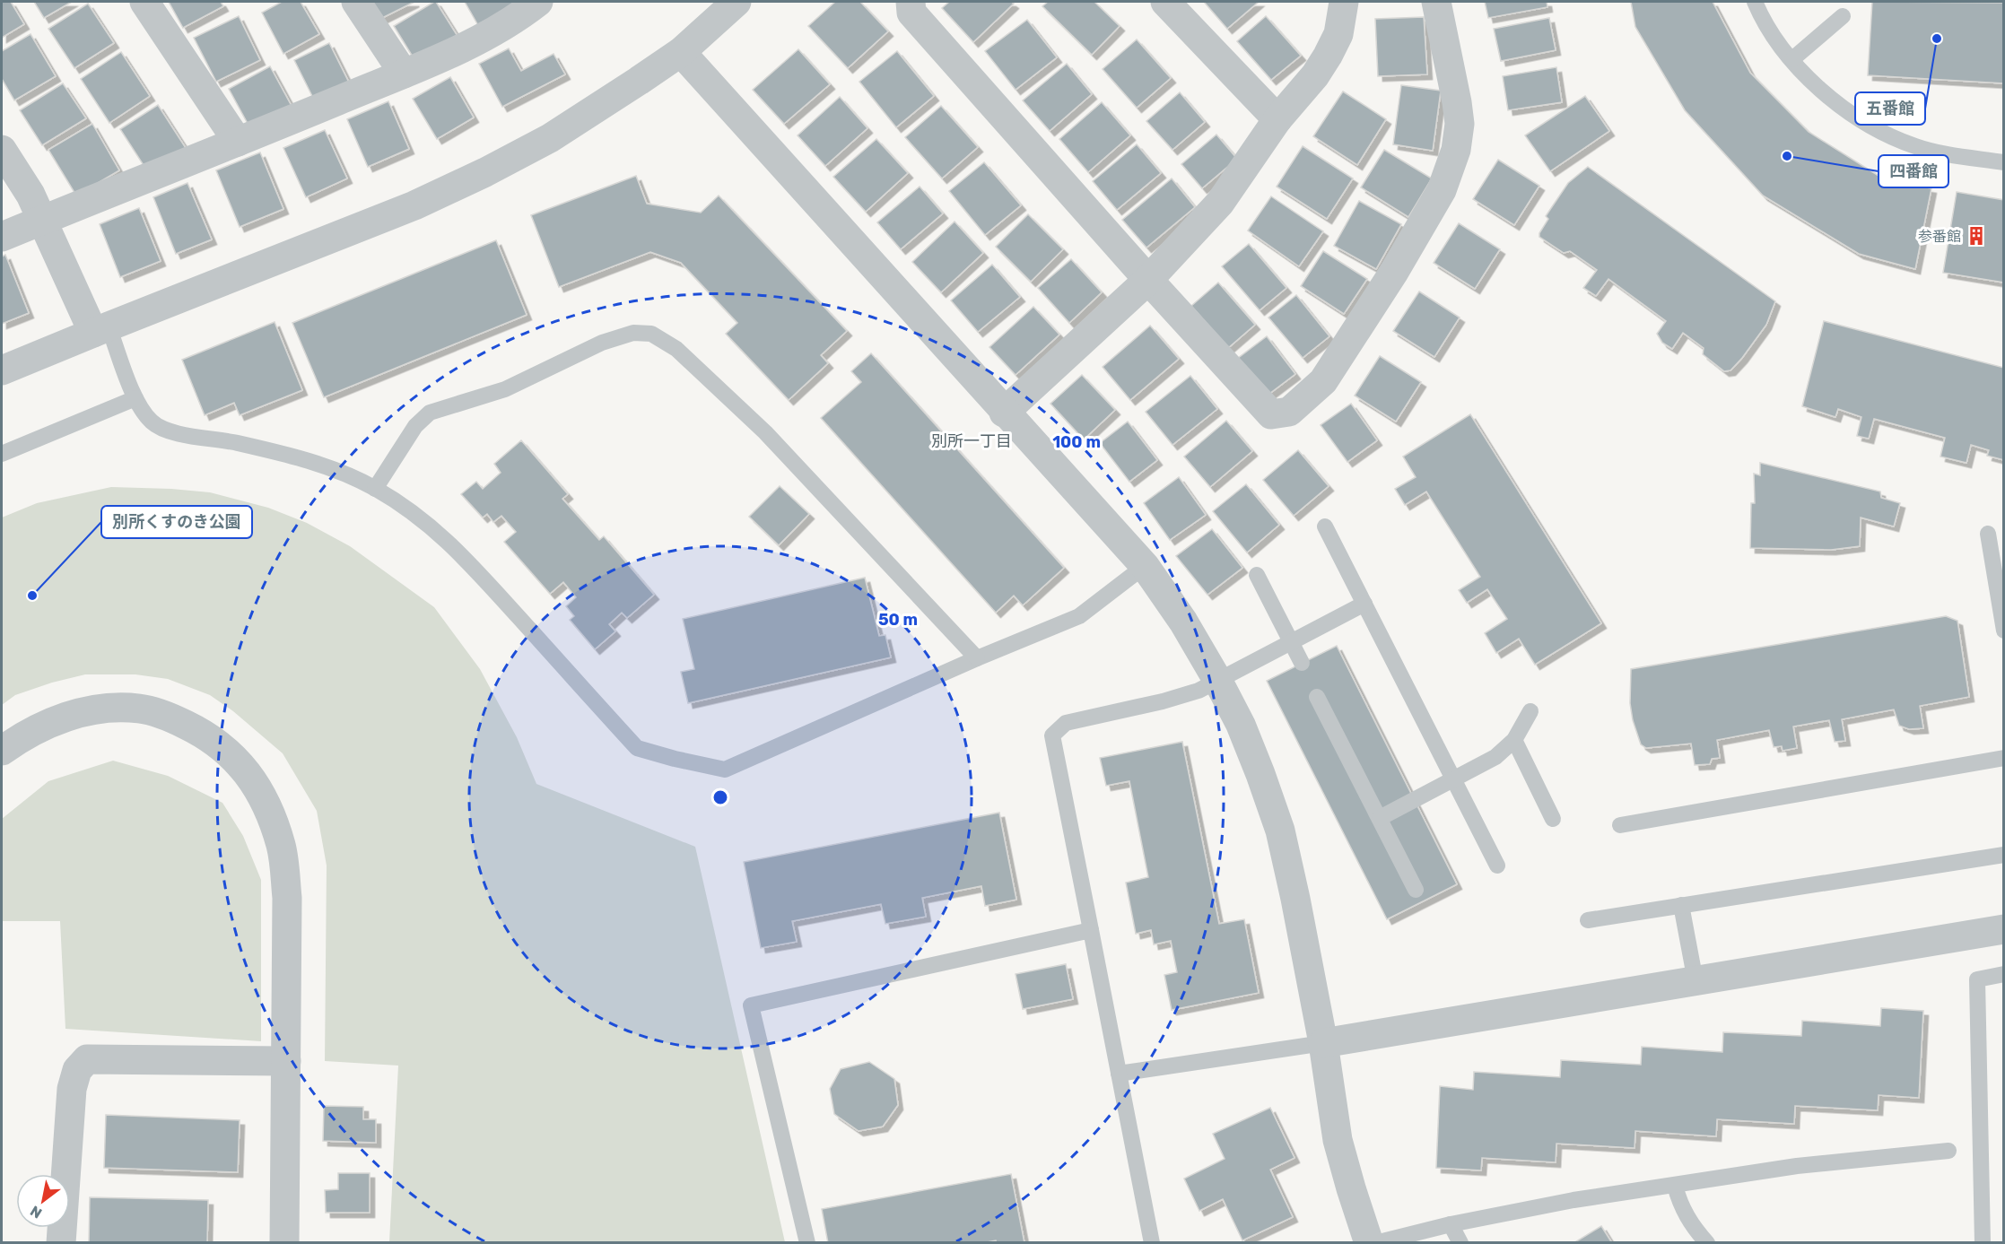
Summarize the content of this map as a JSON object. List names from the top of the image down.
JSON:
{
  "districts": ["別所一丁目"],
  "places": {
    "other": ["五番館", "四番館", "別所くすのき公園"],
    "building": ["参番館"]
  },
  "north": "bottom left",
  "rings": ["100 m", "50 m"]
}
